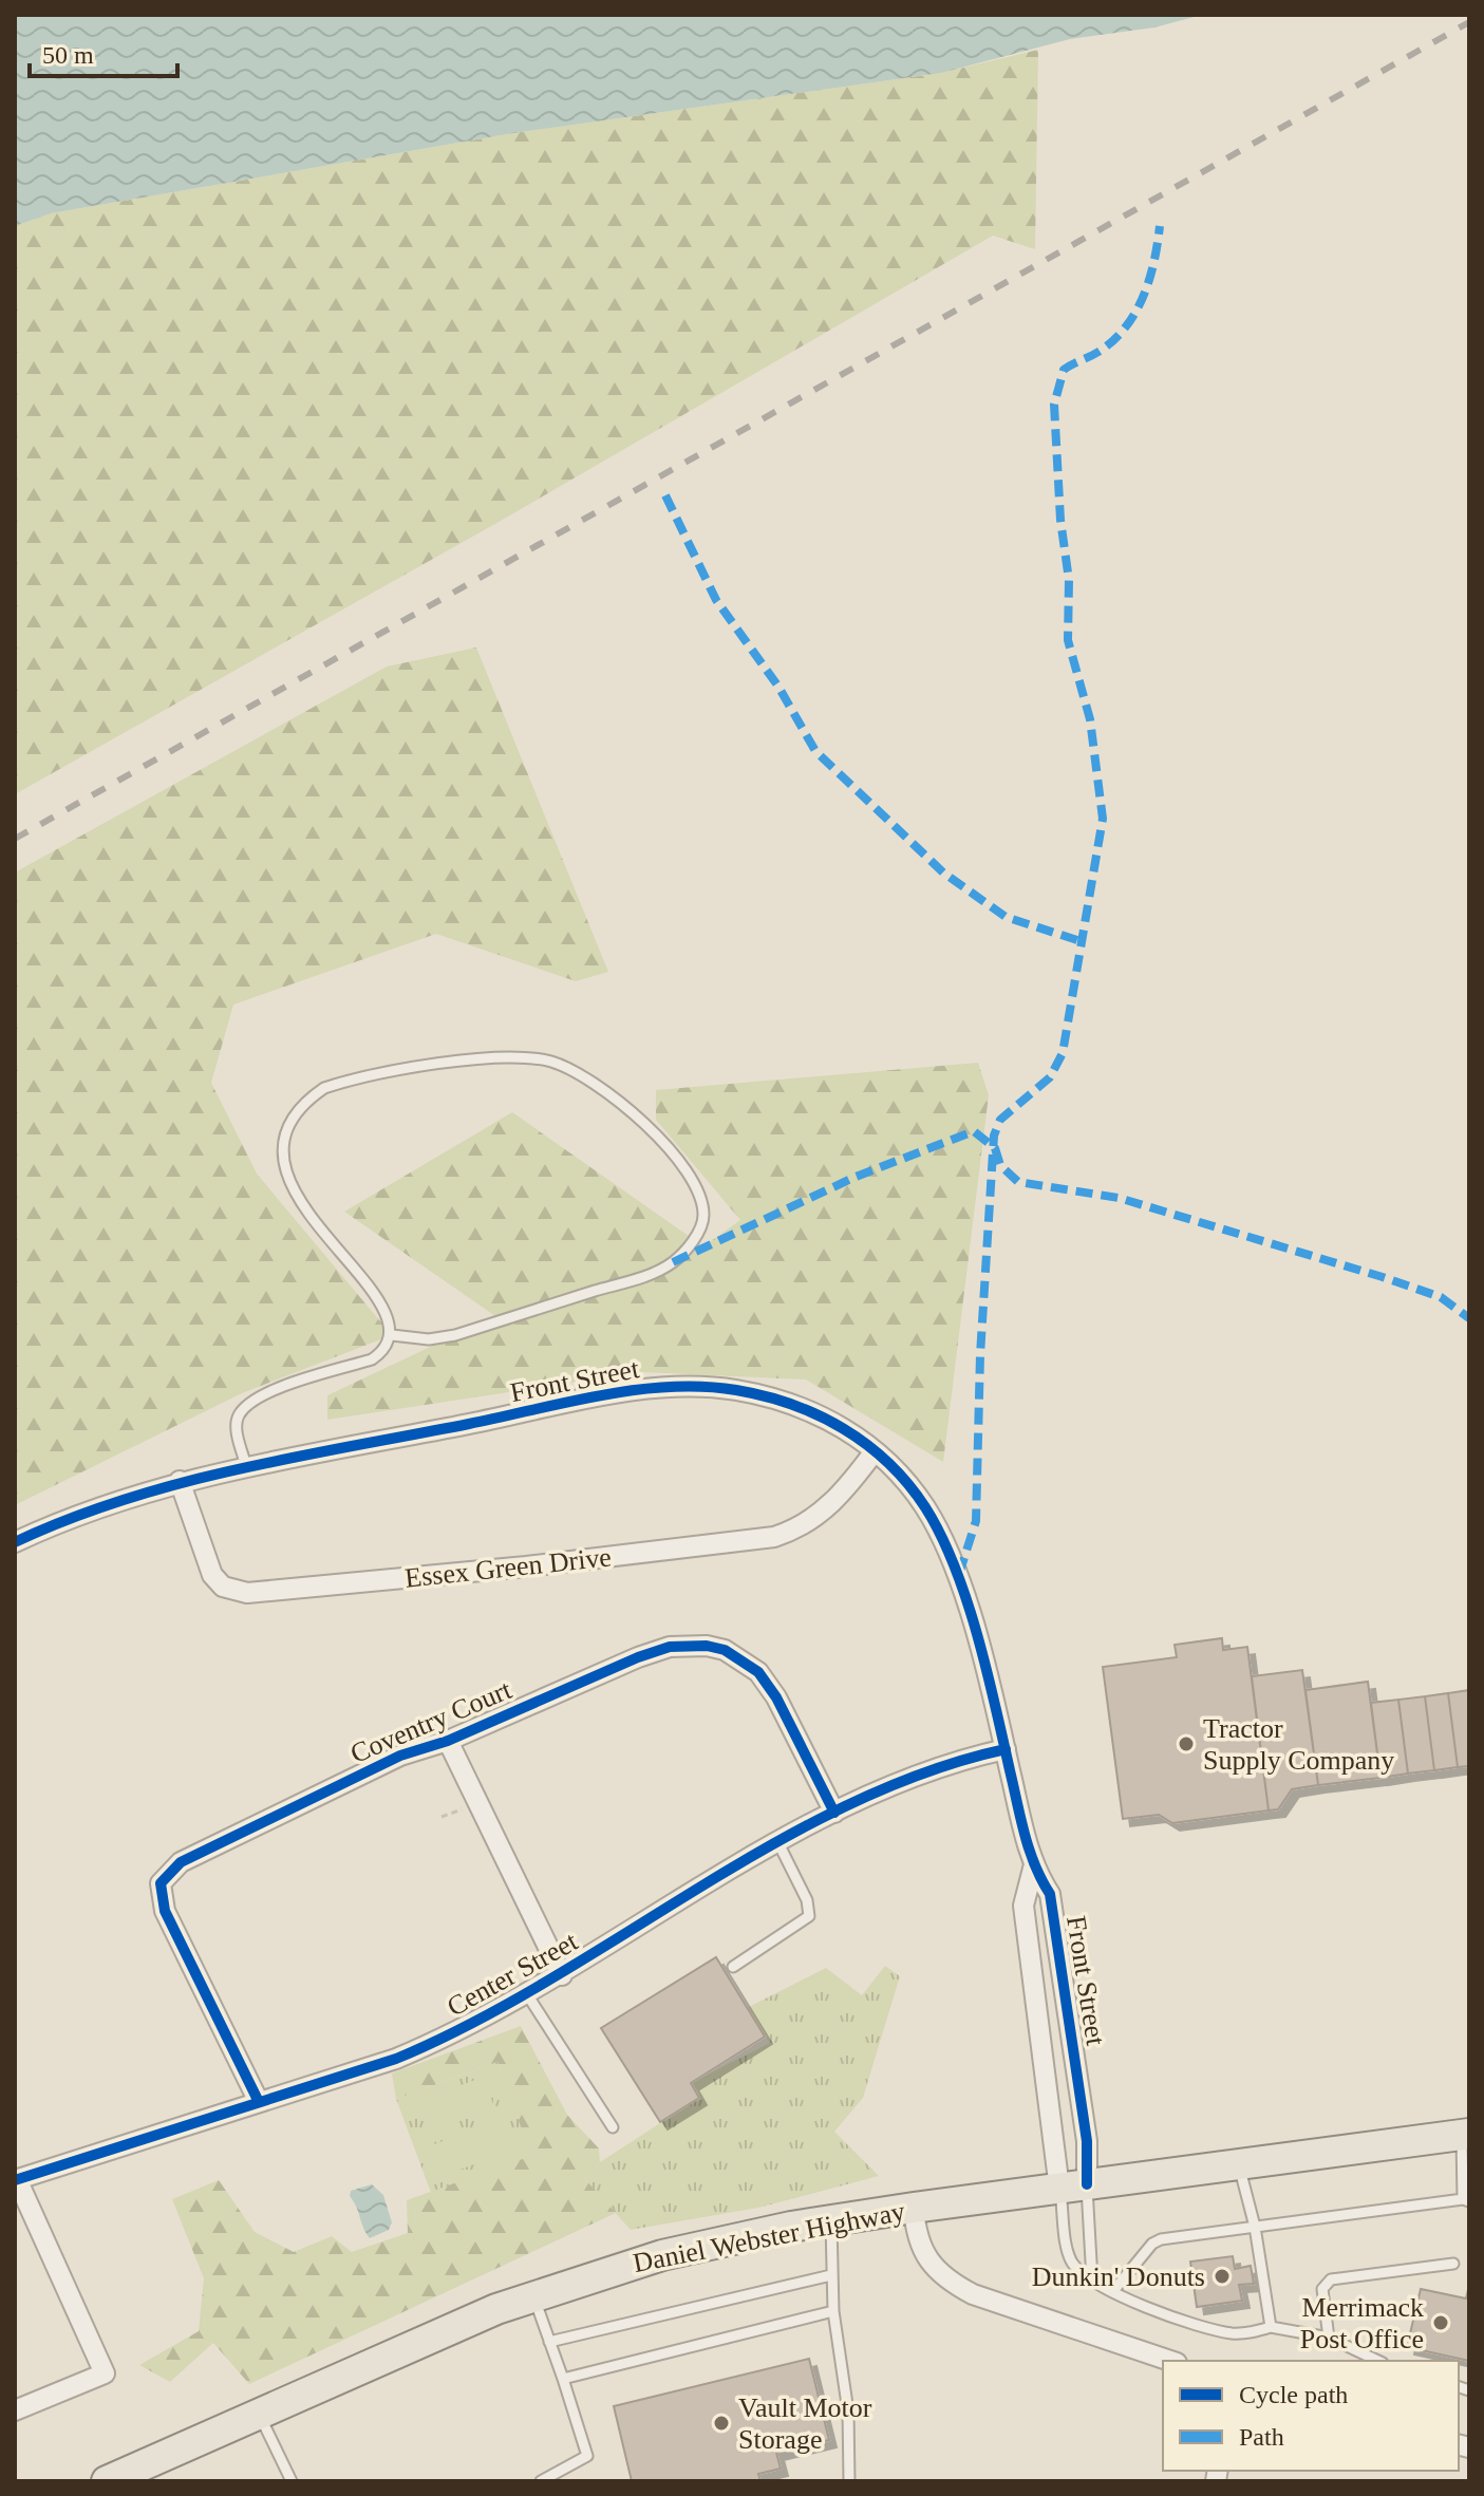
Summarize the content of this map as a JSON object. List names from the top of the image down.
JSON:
{
  "streets": {
    "main road": ["Daniel Webster Highway"],
    "street": [
      "Front Street",
      "Essex Green Drive",
      "Coventry Court",
      "Center Street"
    ]
  },
  "crossings": [
    ["Front Street", "Essex Green Drive"],
    ["Front Street", "Center Street"],
    ["Front Street", "Daniel Webster Highway"],
    ["Coventry Court", "Center Street"]
  ],
  "places": [
    "Tractor Supply Company",
    "Dunkin' Donuts",
    "Merrimack Post Office",
    "Vault Motor Storage"
  ],
  "legend": ["Cycle path", "Path"],
  "scale_bar": "50 m"
}
